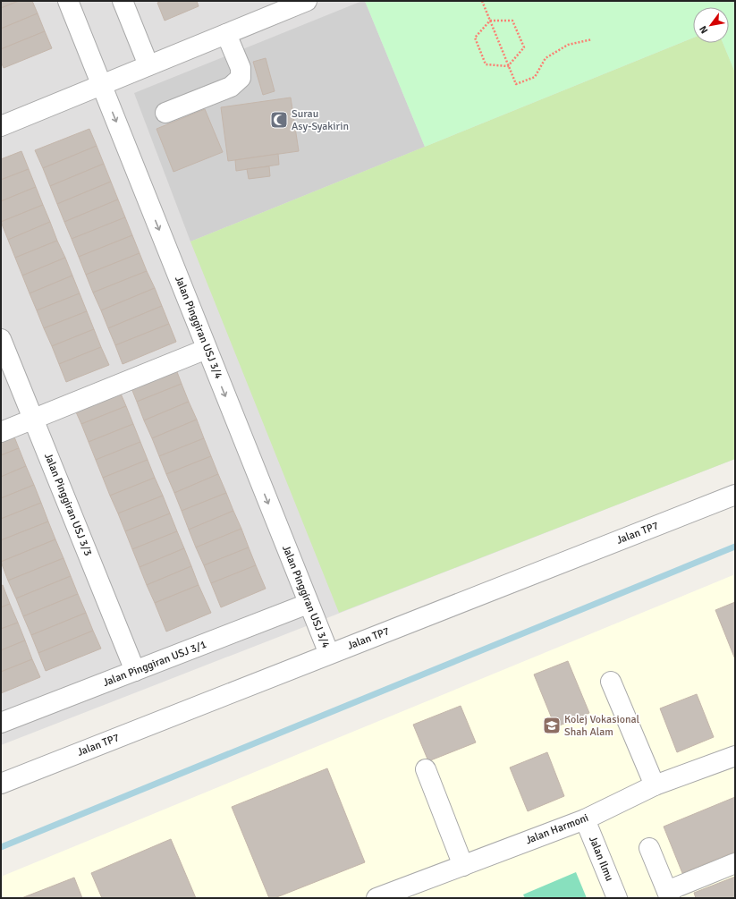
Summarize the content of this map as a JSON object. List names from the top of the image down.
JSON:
{
  "streets": {
    "street": [
      "Jalan Pinggiran USJ 3/4",
      "Jalan Pinggiran USJ 3/3",
      "Jalan TP7",
      "Jalan Pinggiran USJ 3/1",
      "Jalan Harmoni",
      "Jalan Ilmu"
    ]
  },
  "crossings": [
    ["Jalan Pinggiran USJ 3/4", "Jalan TP7"],
    ["Jalan Pinggiran USJ 3/4", "Jalan Pinggiran USJ 3/1"],
    ["Jalan Pinggiran USJ 3/3", "Jalan Pinggiran USJ 3/1"],
    ["Jalan Harmoni", "Jalan Ilmu"]
  ],
  "one_way": ["Jalan Pinggiran USJ 3/4"],
  "places": {
    "mosque": ["Surau Asy-Syakirin"],
    "school or university": ["Kolej Vokasional Shah Alam"]
  },
  "north": "bottom left"
}
